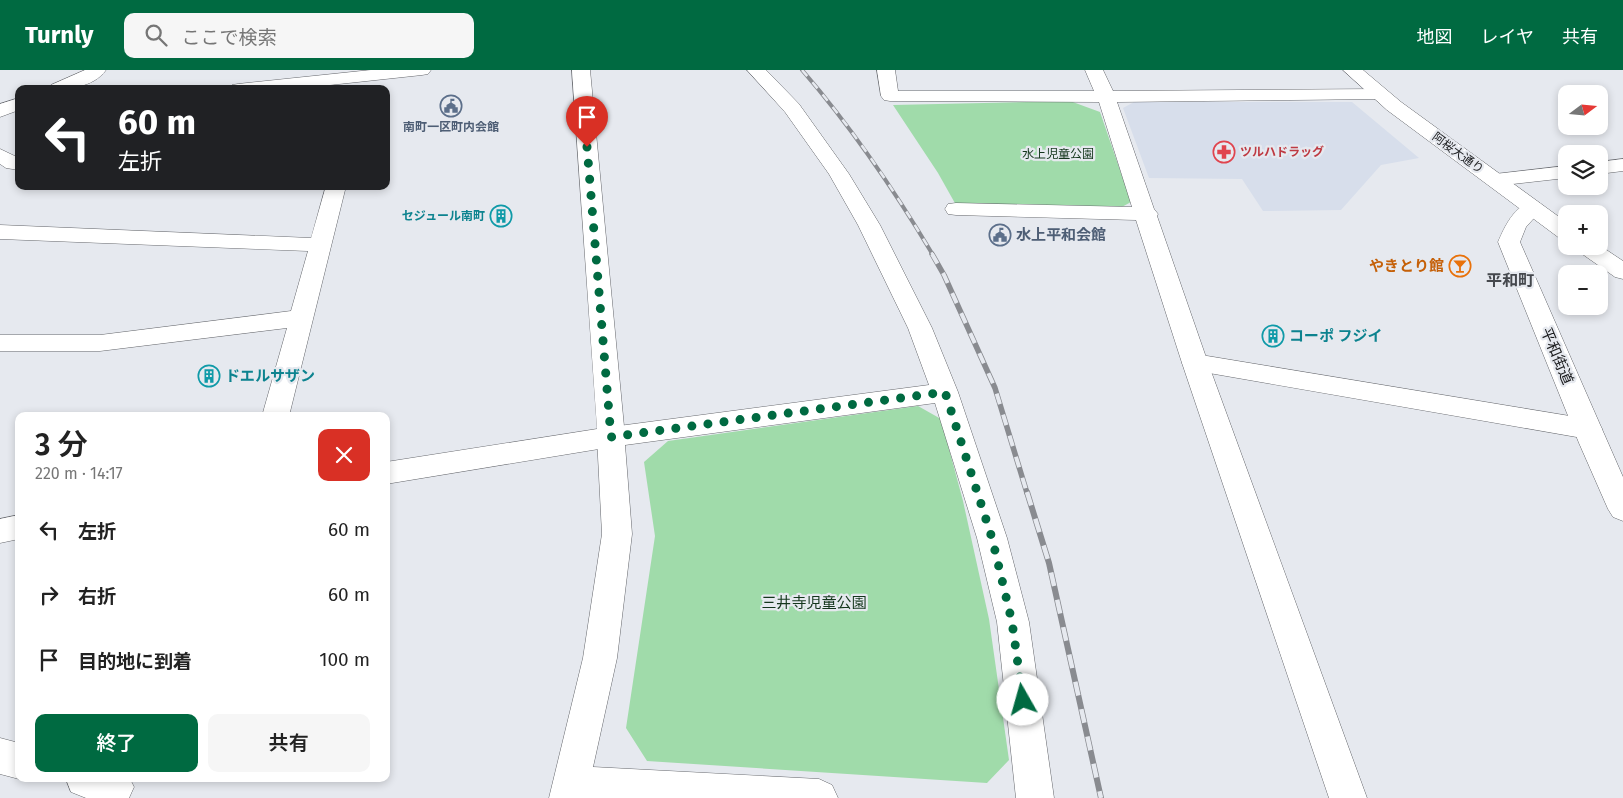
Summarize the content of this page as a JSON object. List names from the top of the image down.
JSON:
{
  "streets": {
    "street": ["阿桜大通り", "平和街道"]
  },
  "crossings": [
    ["阿桜大通り", "平和街道"]
  ],
  "districts": ["平和町"],
  "parks": ["水上児童公園", "三井寺児童公園"],
  "places": {
    "public building": ["南町一区町内会館", "水上平和会館"],
    "pharmacy": ["ツルハドラッグ"],
    "building": ["セジュール南町", "コーポ フジイ", "ドエルサザン"],
    "bar": ["やきとり館"]
  },
  "north": "right",
  "page": {
    "header": "Turnly",
    "search": "ここで検索",
    "nav": ["地図", "レイヤ", "共有"],
    "map_buttons": ["+", "−"],
    "turn": ["60 m", "左折"],
    "heading": ["3 分", "220 m · 14:17"],
    "list": [
      {
        "name": "左折",
        "value": "60 m"
      },
      {
        "name": "右折",
        "value": "60 m"
      },
      {
        "name": "目的地に到着",
        "value": "100 m"
      }
    ],
    "buttons": ["終了", "共有"]
  }
}
